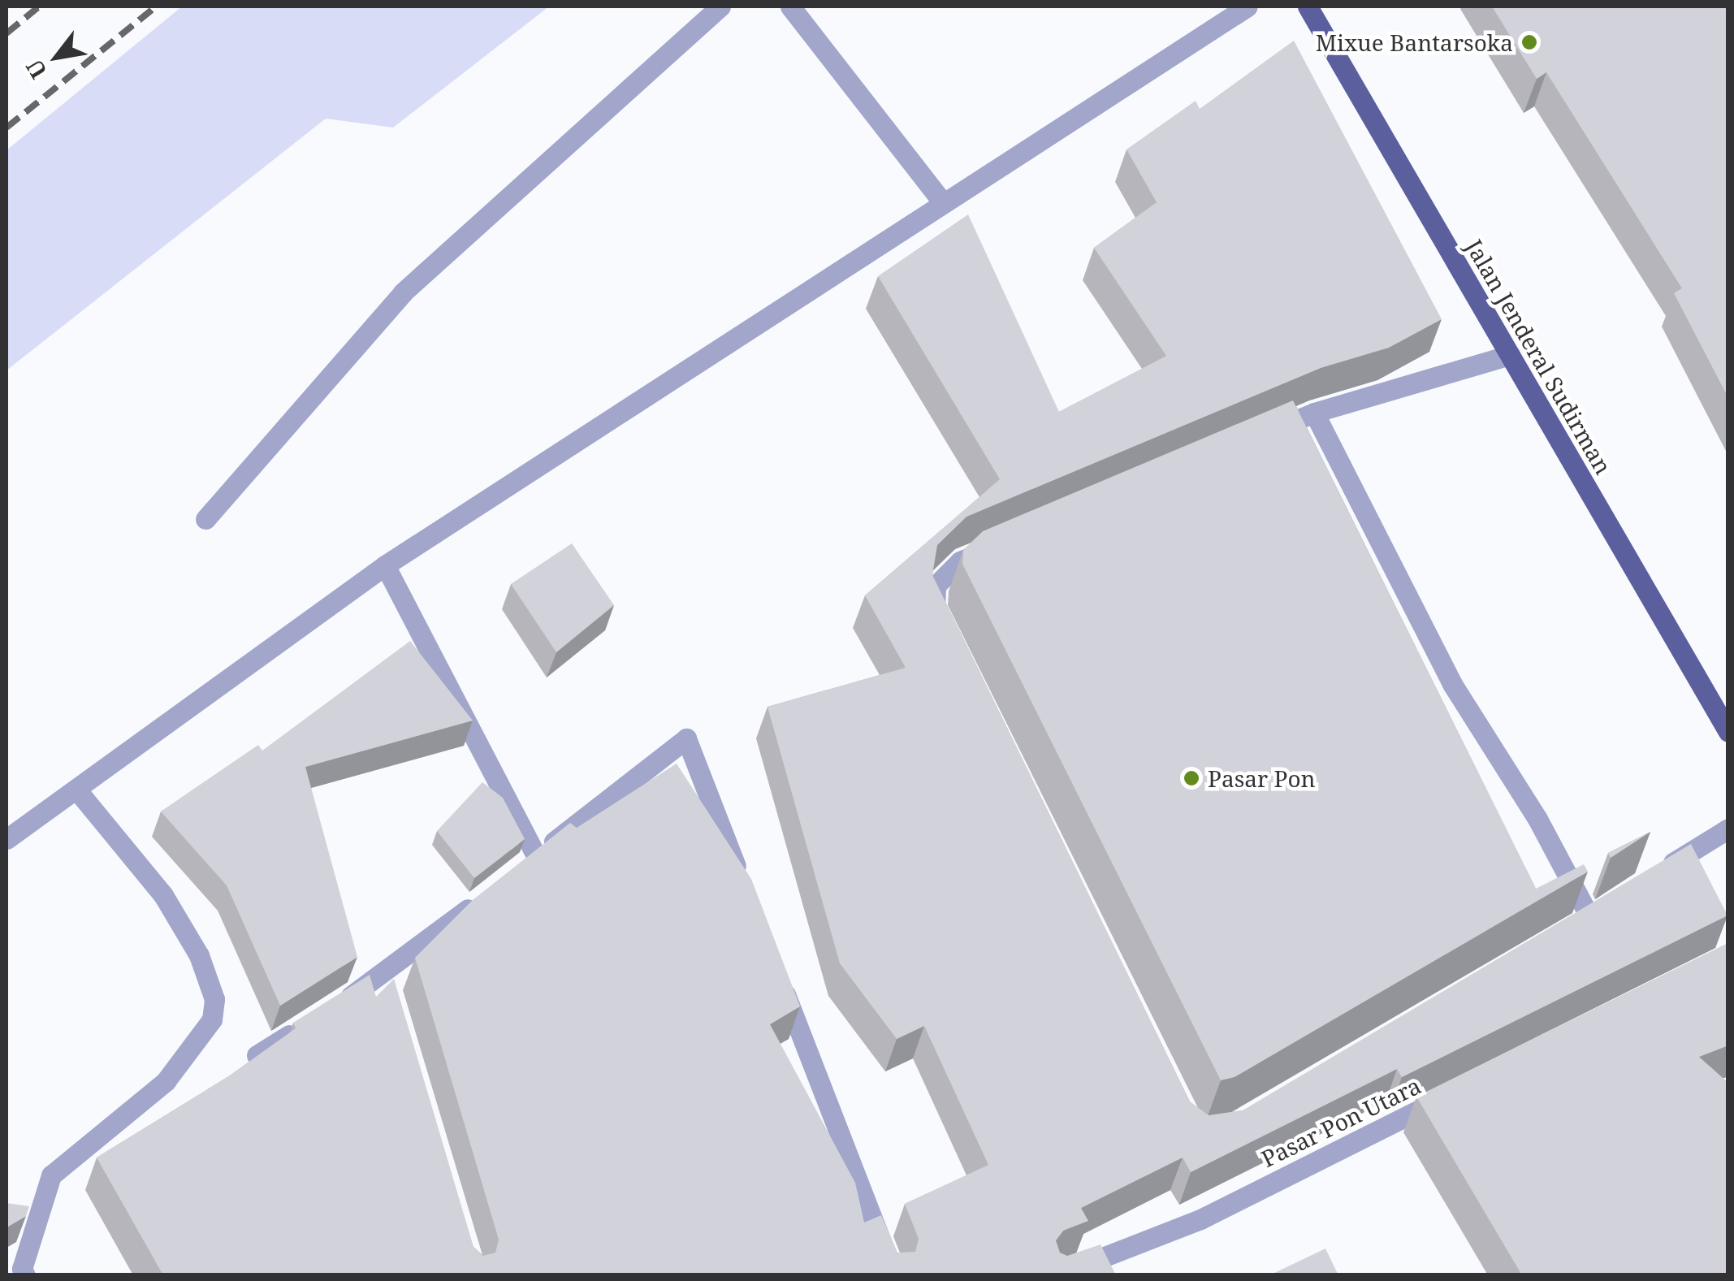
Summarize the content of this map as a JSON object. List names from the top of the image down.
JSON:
{
  "streets": {
    "main road": ["Jalan Jenderal Sudirman"],
    "street": ["Pasar Pon Utara"]
  },
  "places": ["Mixue Bantarsoka", "Pasar Pon"],
  "north": "bottom left"
}
